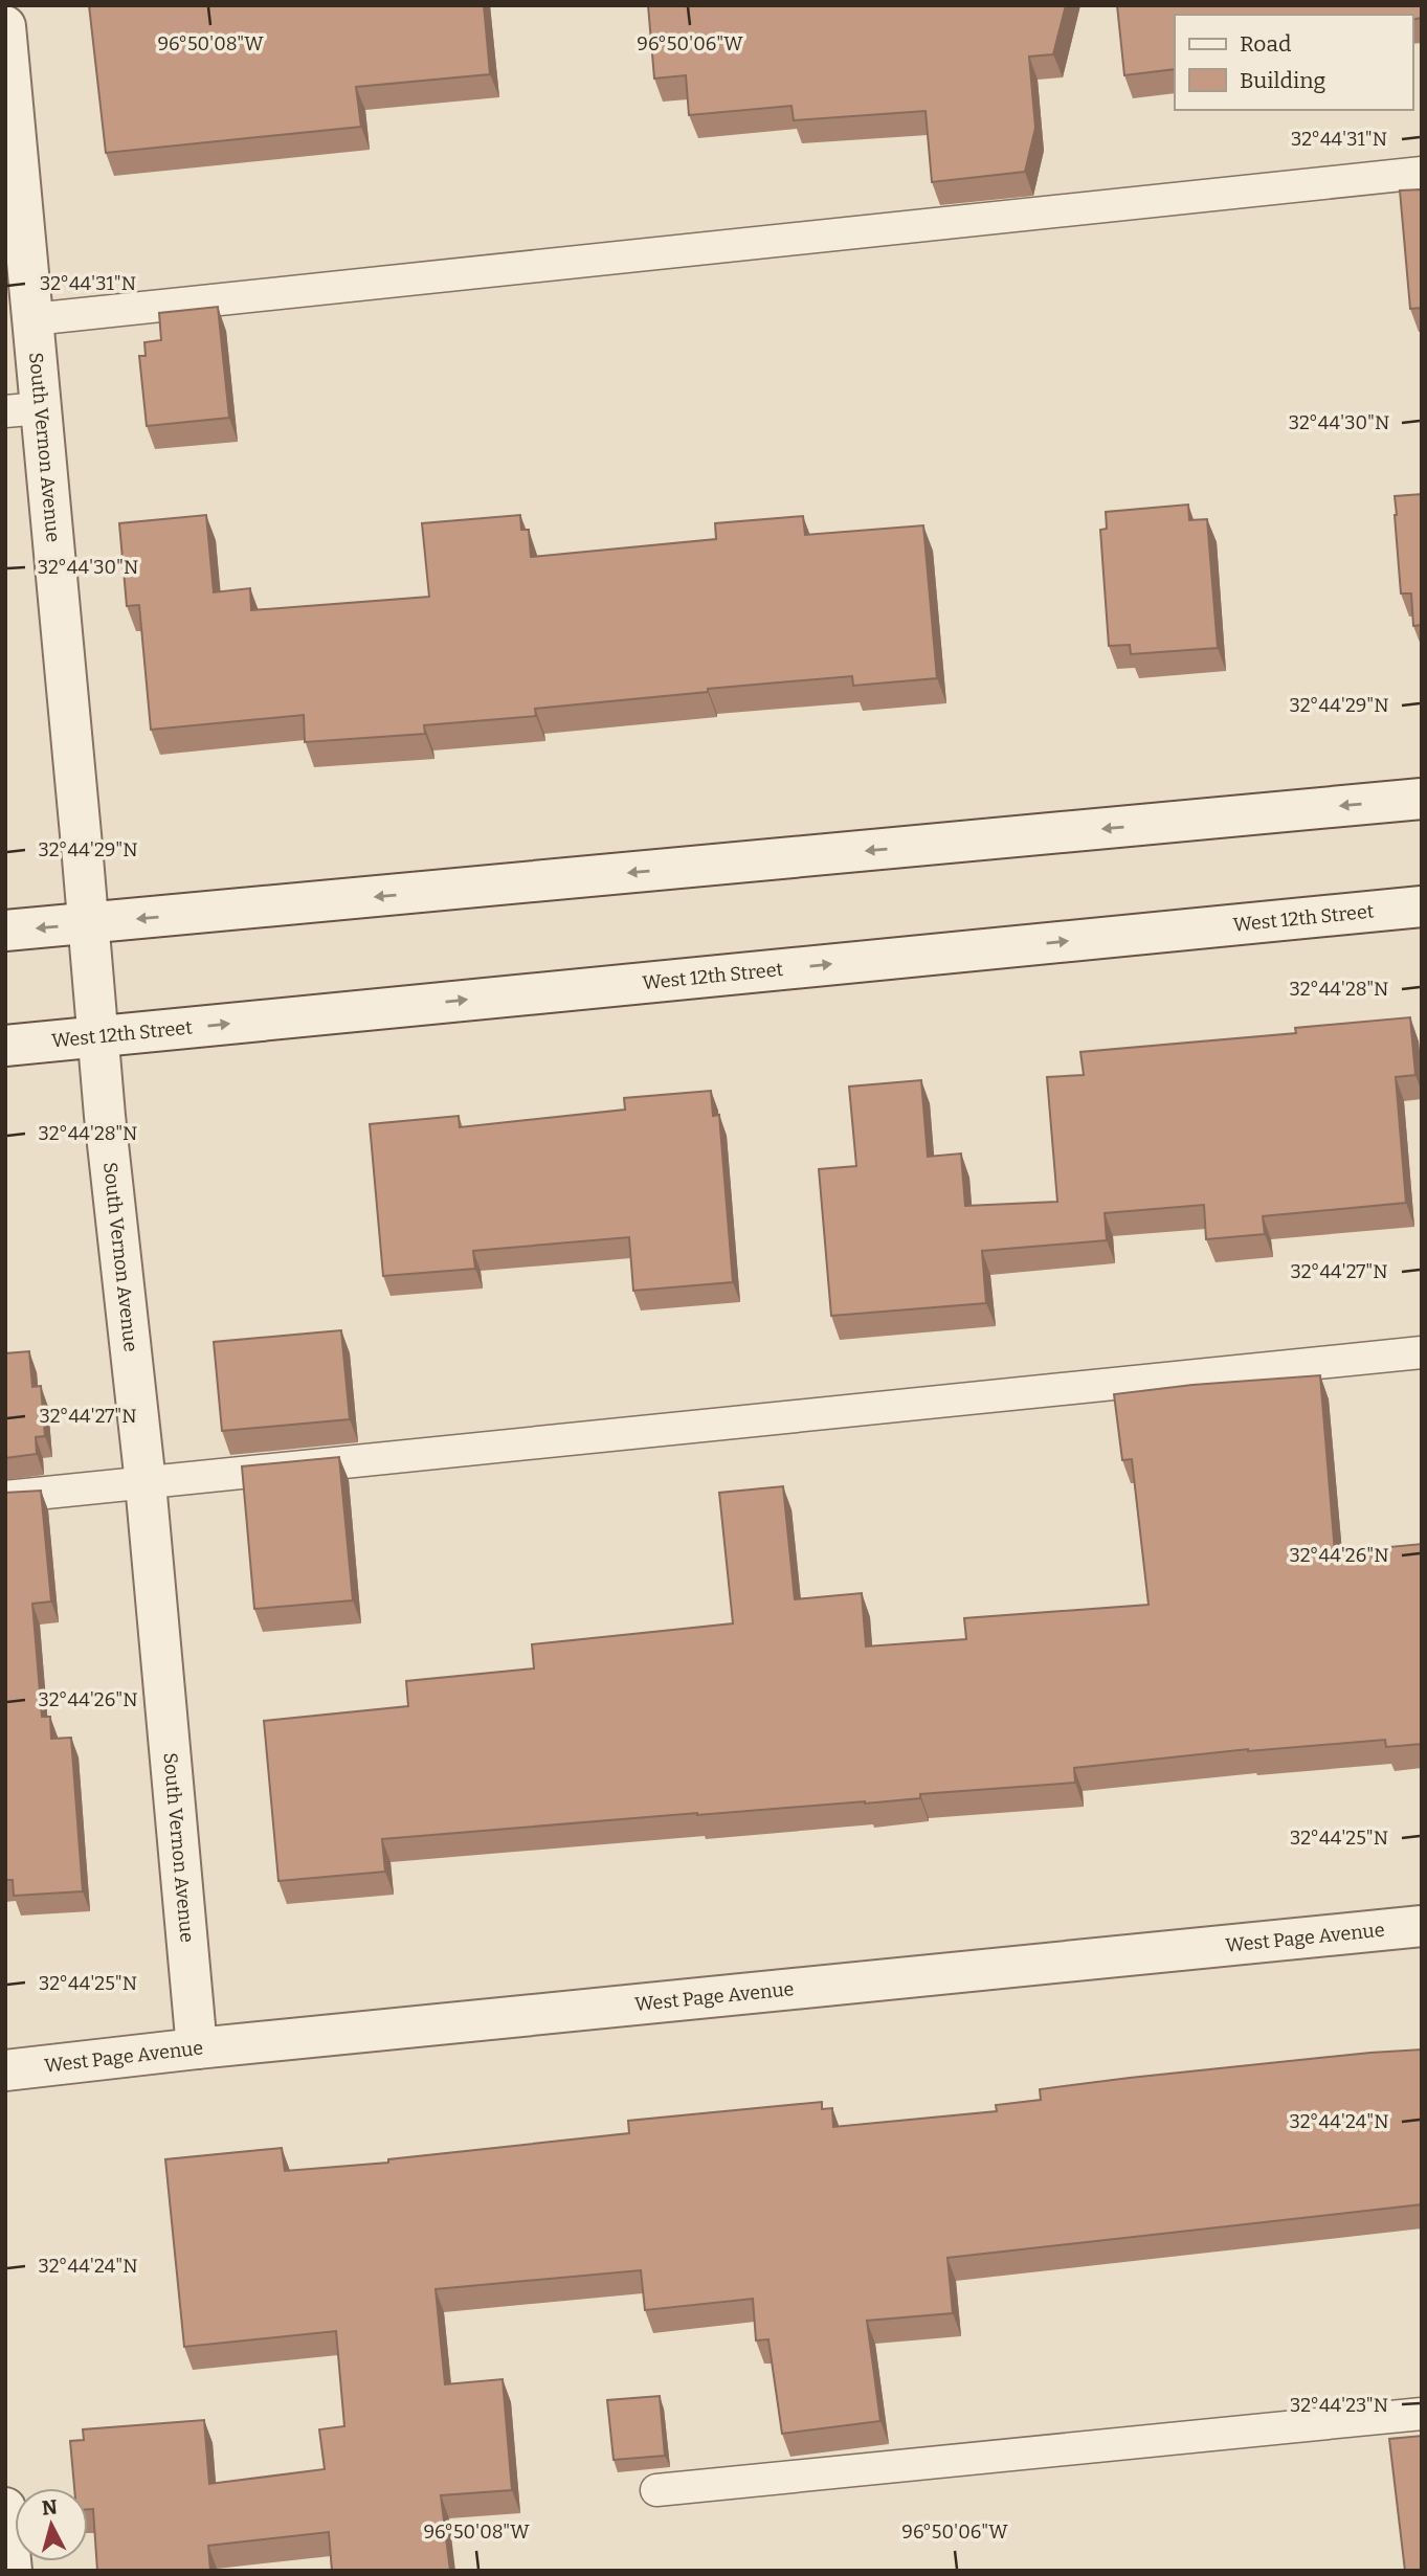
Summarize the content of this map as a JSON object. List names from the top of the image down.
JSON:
{
  "streets": {
    "street": ["South Vernon Avenue", "West 12th Street", "West Page Avenue"]
  },
  "crossings": [
    ["South Vernon Avenue", "West 12th Street"],
    ["South Vernon Avenue", "West Page Avenue"]
  ],
  "legend": ["Road", "Building"],
  "north": "top",
  "coordinates": [
    "96°50'08\"W",
    "96°50'06\"W",
    "32°44'31\"N",
    "32°44'30\"N",
    "32°44'29\"N",
    "32°44'28\"N",
    "32°44'27\"N",
    "32°44'26\"N",
    "32°44'25\"N",
    "32°44'24\"N",
    "32°44'23\"N"
  ]
}
